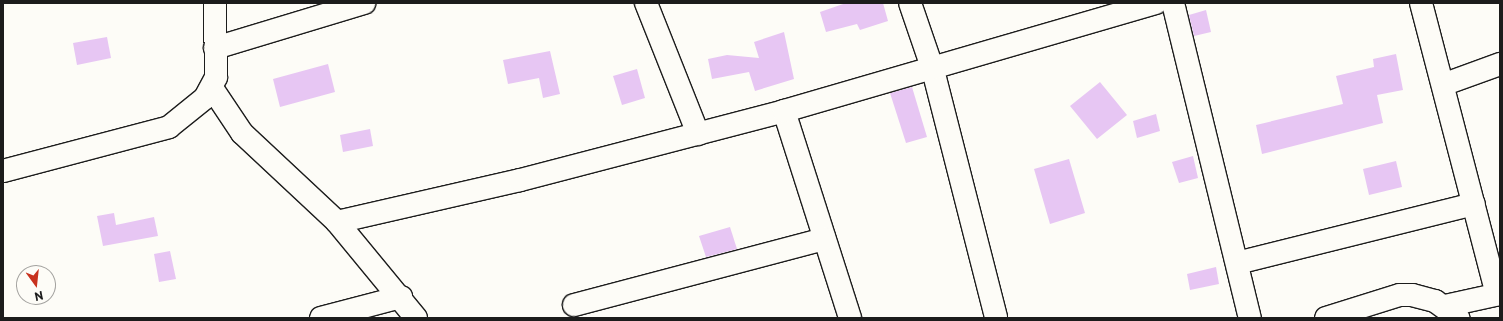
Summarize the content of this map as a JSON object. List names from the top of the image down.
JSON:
{
  "north": "bottom"
}
